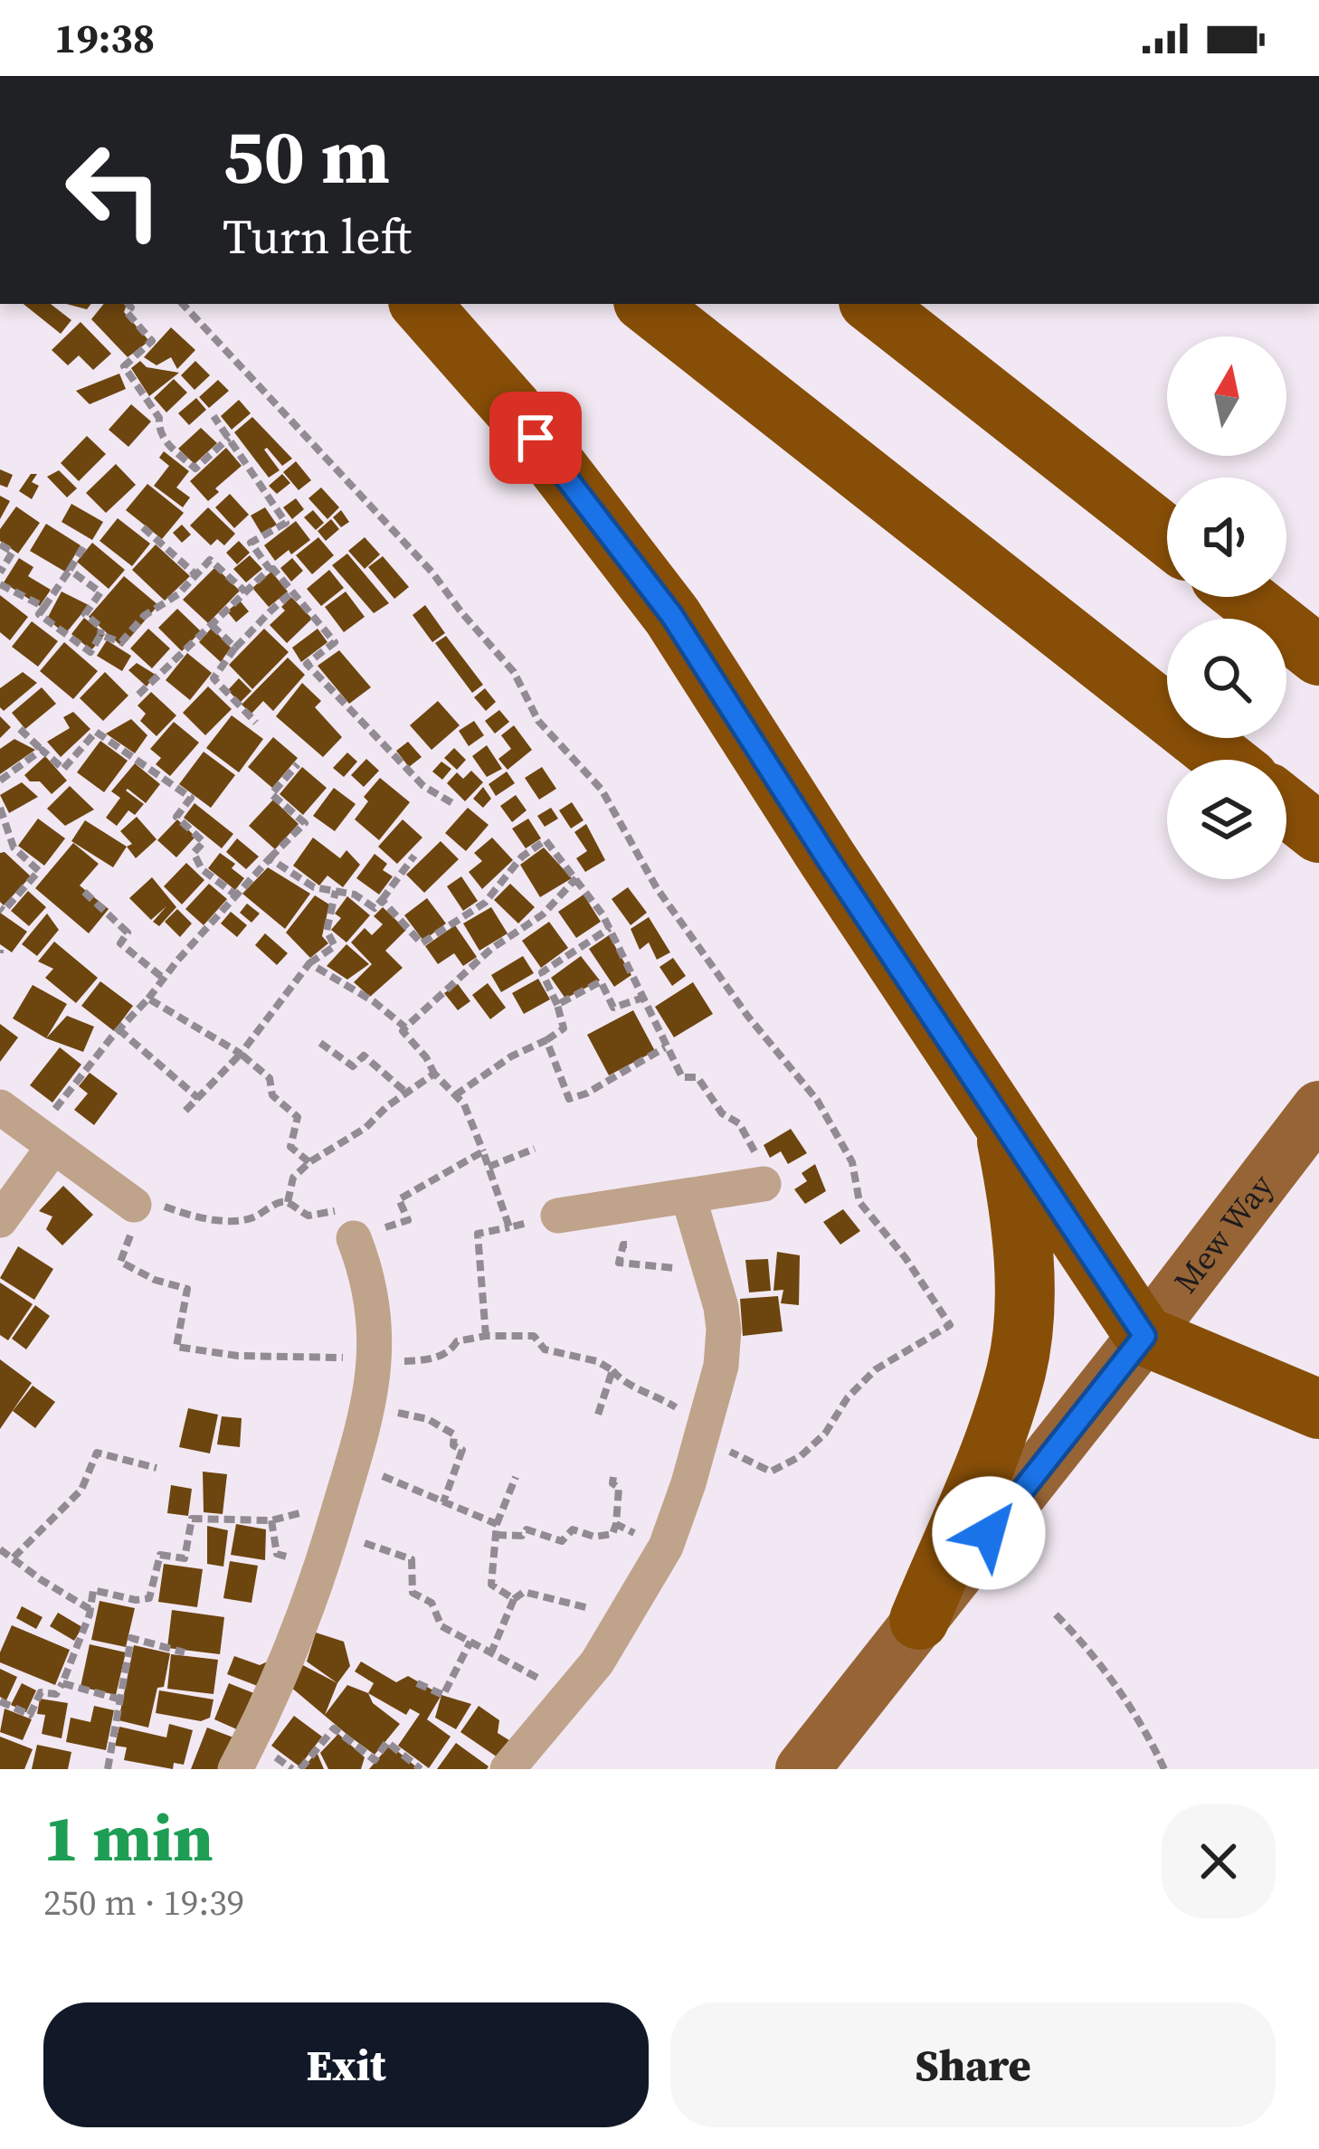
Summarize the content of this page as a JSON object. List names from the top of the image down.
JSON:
{
  "streets": {
    "main road": ["Mew Way"]
  },
  "north": "top",
  "page": {
    "status": "19:38",
    "turn": ["50 m", "Turn left"],
    "heading": ["1 min", "250 m · 19:39"],
    "buttons": ["Exit", "Share"]
  }
}
